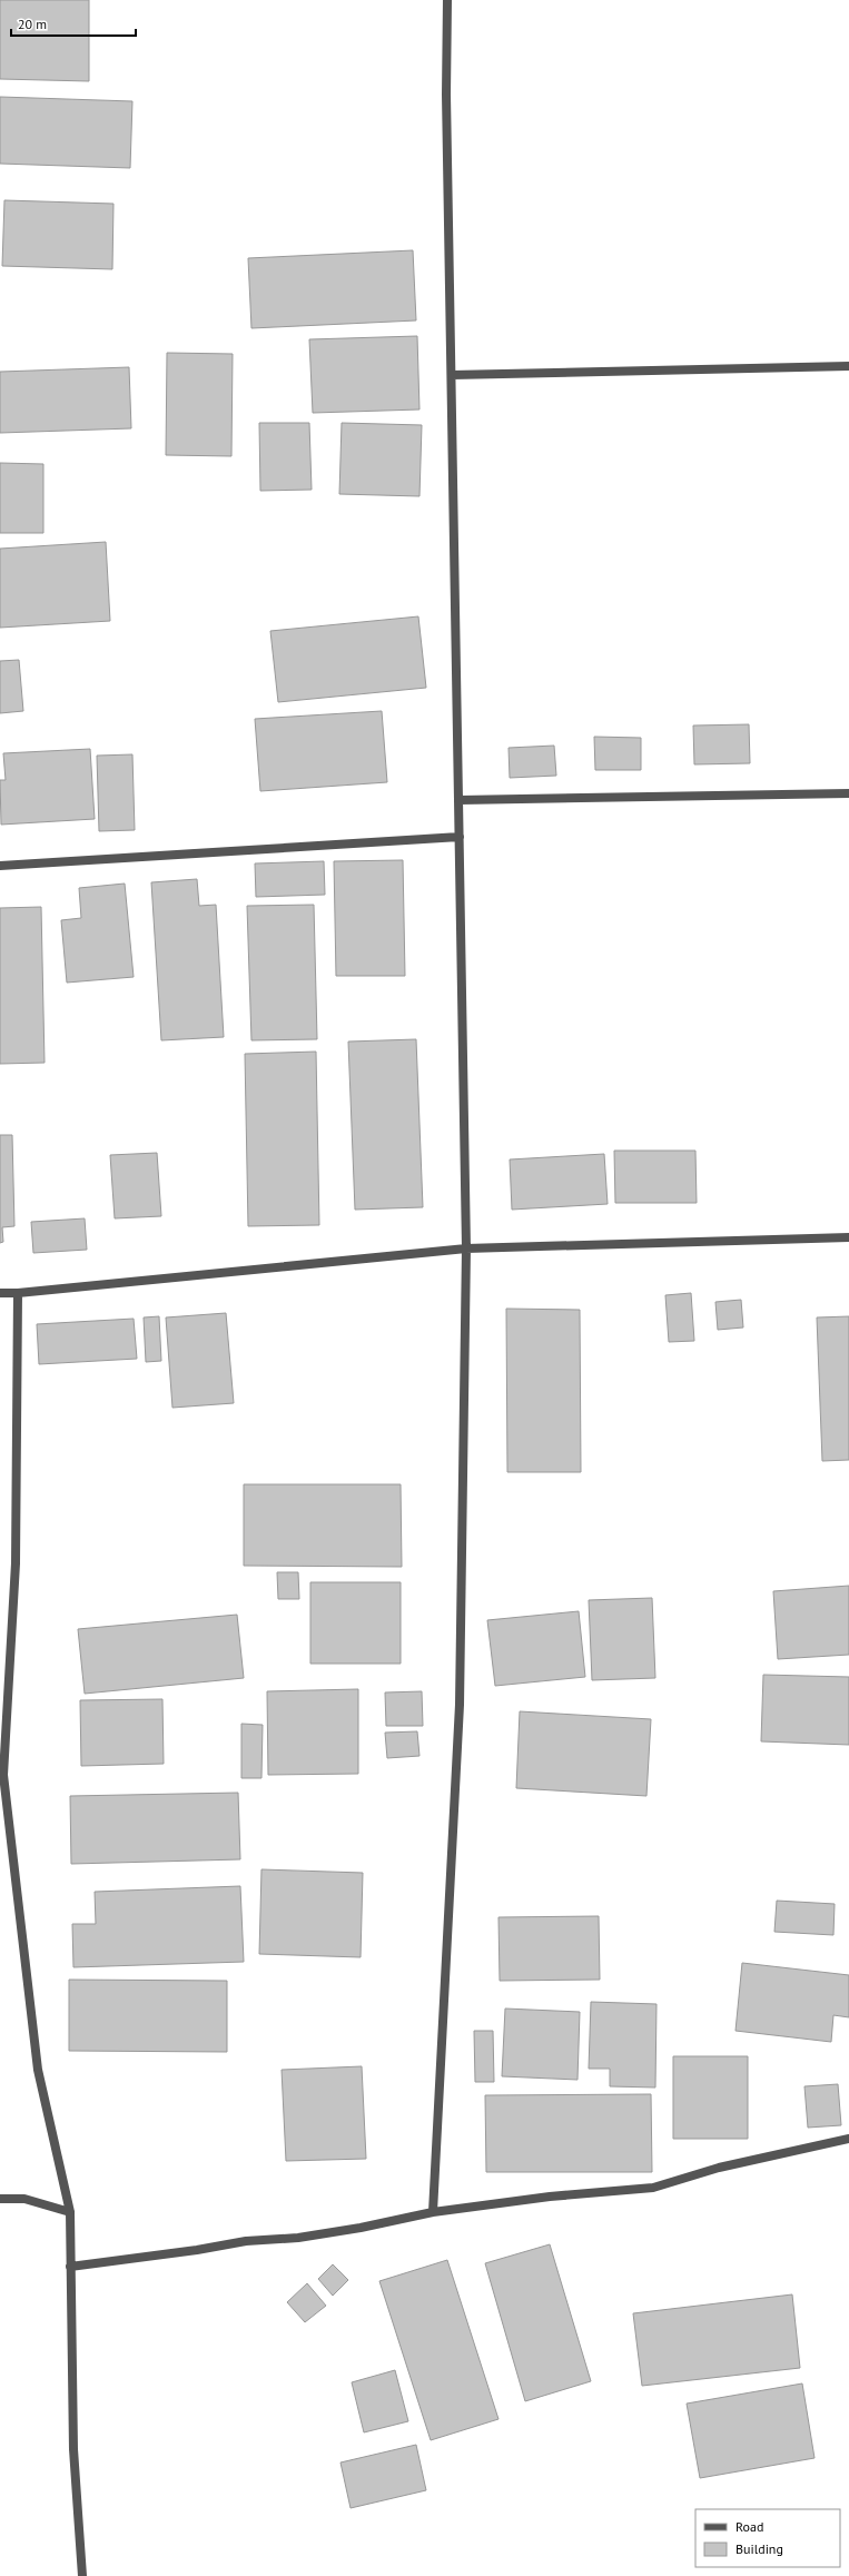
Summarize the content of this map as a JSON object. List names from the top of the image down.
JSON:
{
  "legend": ["Road", "Building"],
  "scale_bar": "20 m"
}
